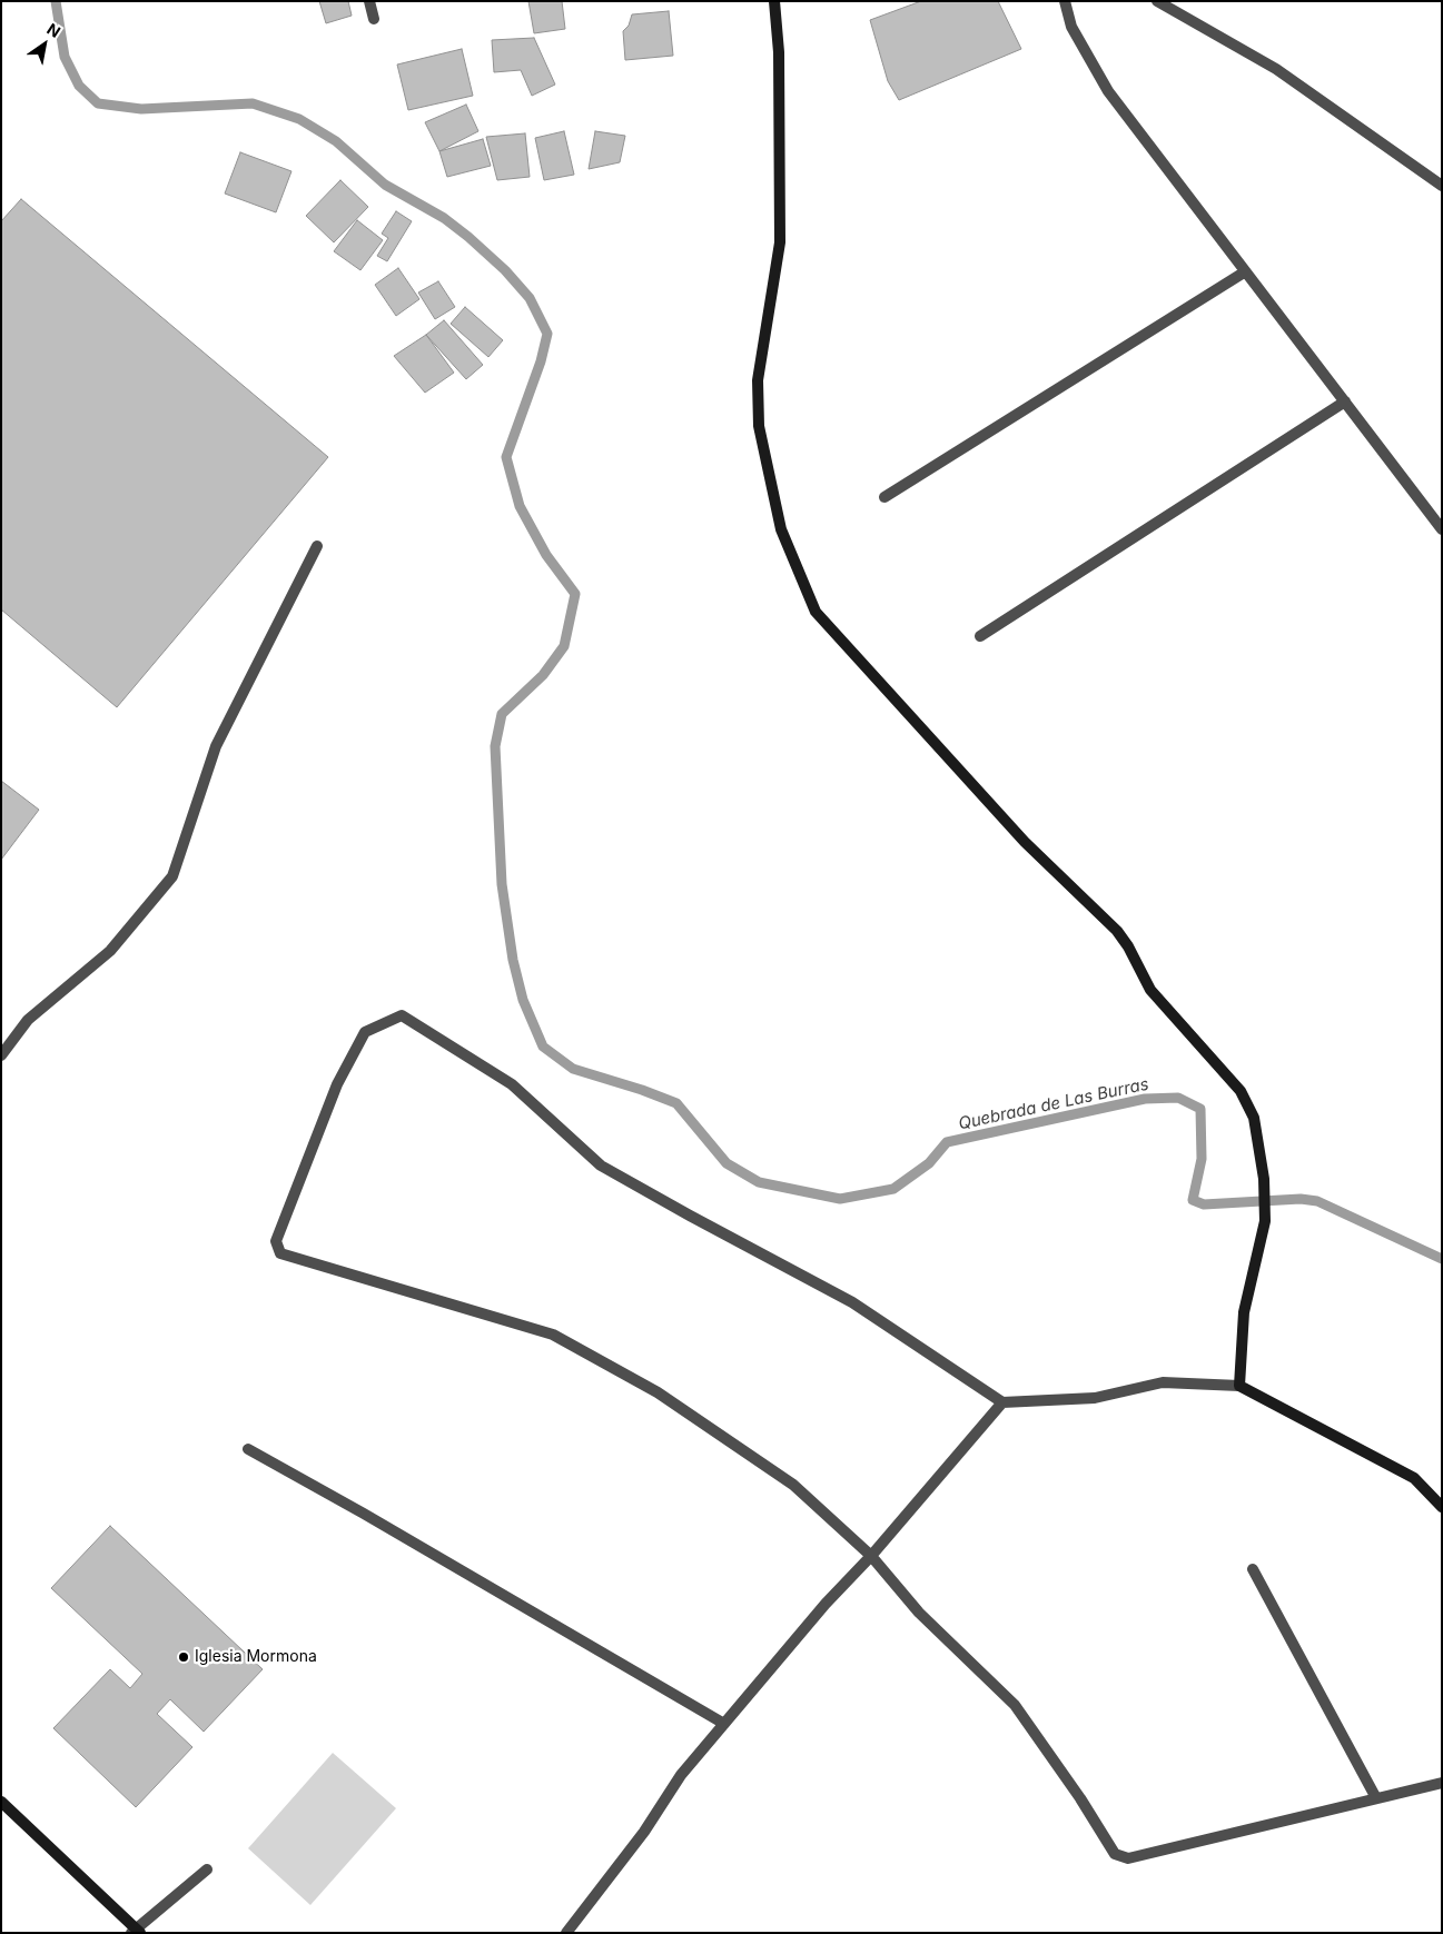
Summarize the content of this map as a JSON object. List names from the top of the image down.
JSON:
{
  "water": ["Quebrada de Las Burras"],
  "places": ["Iglesia Mormona"],
  "north": "top right"
}
